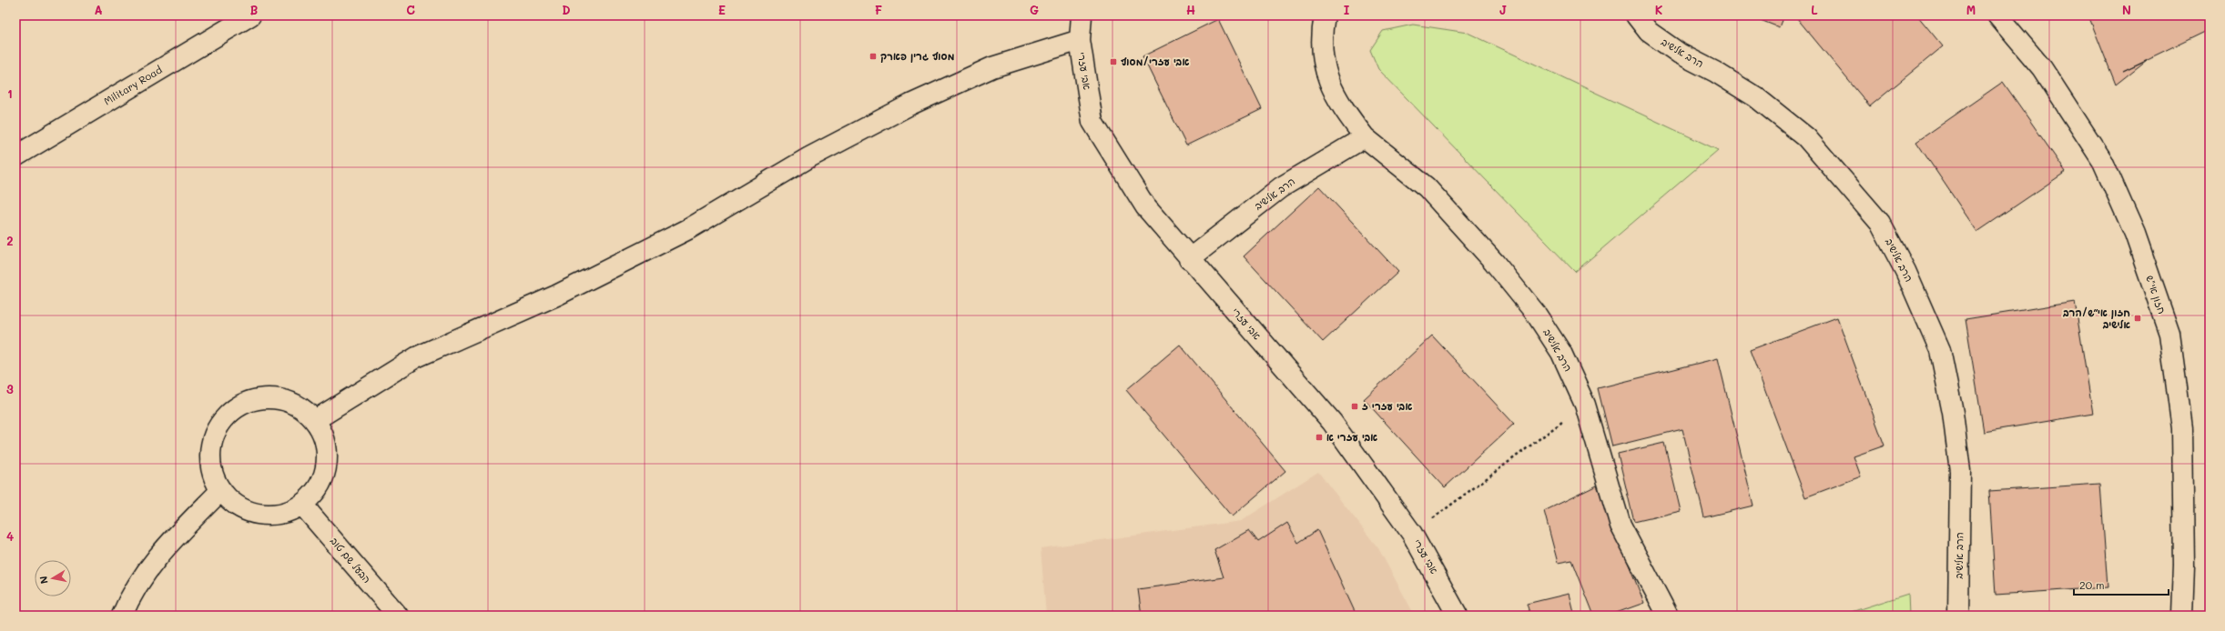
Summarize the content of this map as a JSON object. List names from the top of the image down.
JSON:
{
  "streets": {
    "street": [
      "הרב אלישיב",
      "אבי עזרי",
      "Military Road",
      "חזון אי\"ש",
      "הבעל שם טוב"
    ]
  },
  "crossings": [
    ["הרב אלישיב", "אבי עזרי"]
  ],
  "places": {
    "transit": [
      "מסוף גרין פארק",
      "אבי עזרי/מסוף",
      "חזון אי״ש/הרב אלישיב",
      "אבי עזרי ז",
      "אבי עזרי א"
    ]
  },
  "scale_bar": "20 m",
  "north": "left",
  "grid": {
    "columns": [
      "A",
      "B",
      "C",
      "D",
      "E",
      "F",
      "G",
      "H",
      "I",
      "J",
      "K",
      "L",
      "M",
      "N"
    ],
    "rows": [
      "1",
      "2",
      "3",
      "4"
    ]
  }
}
